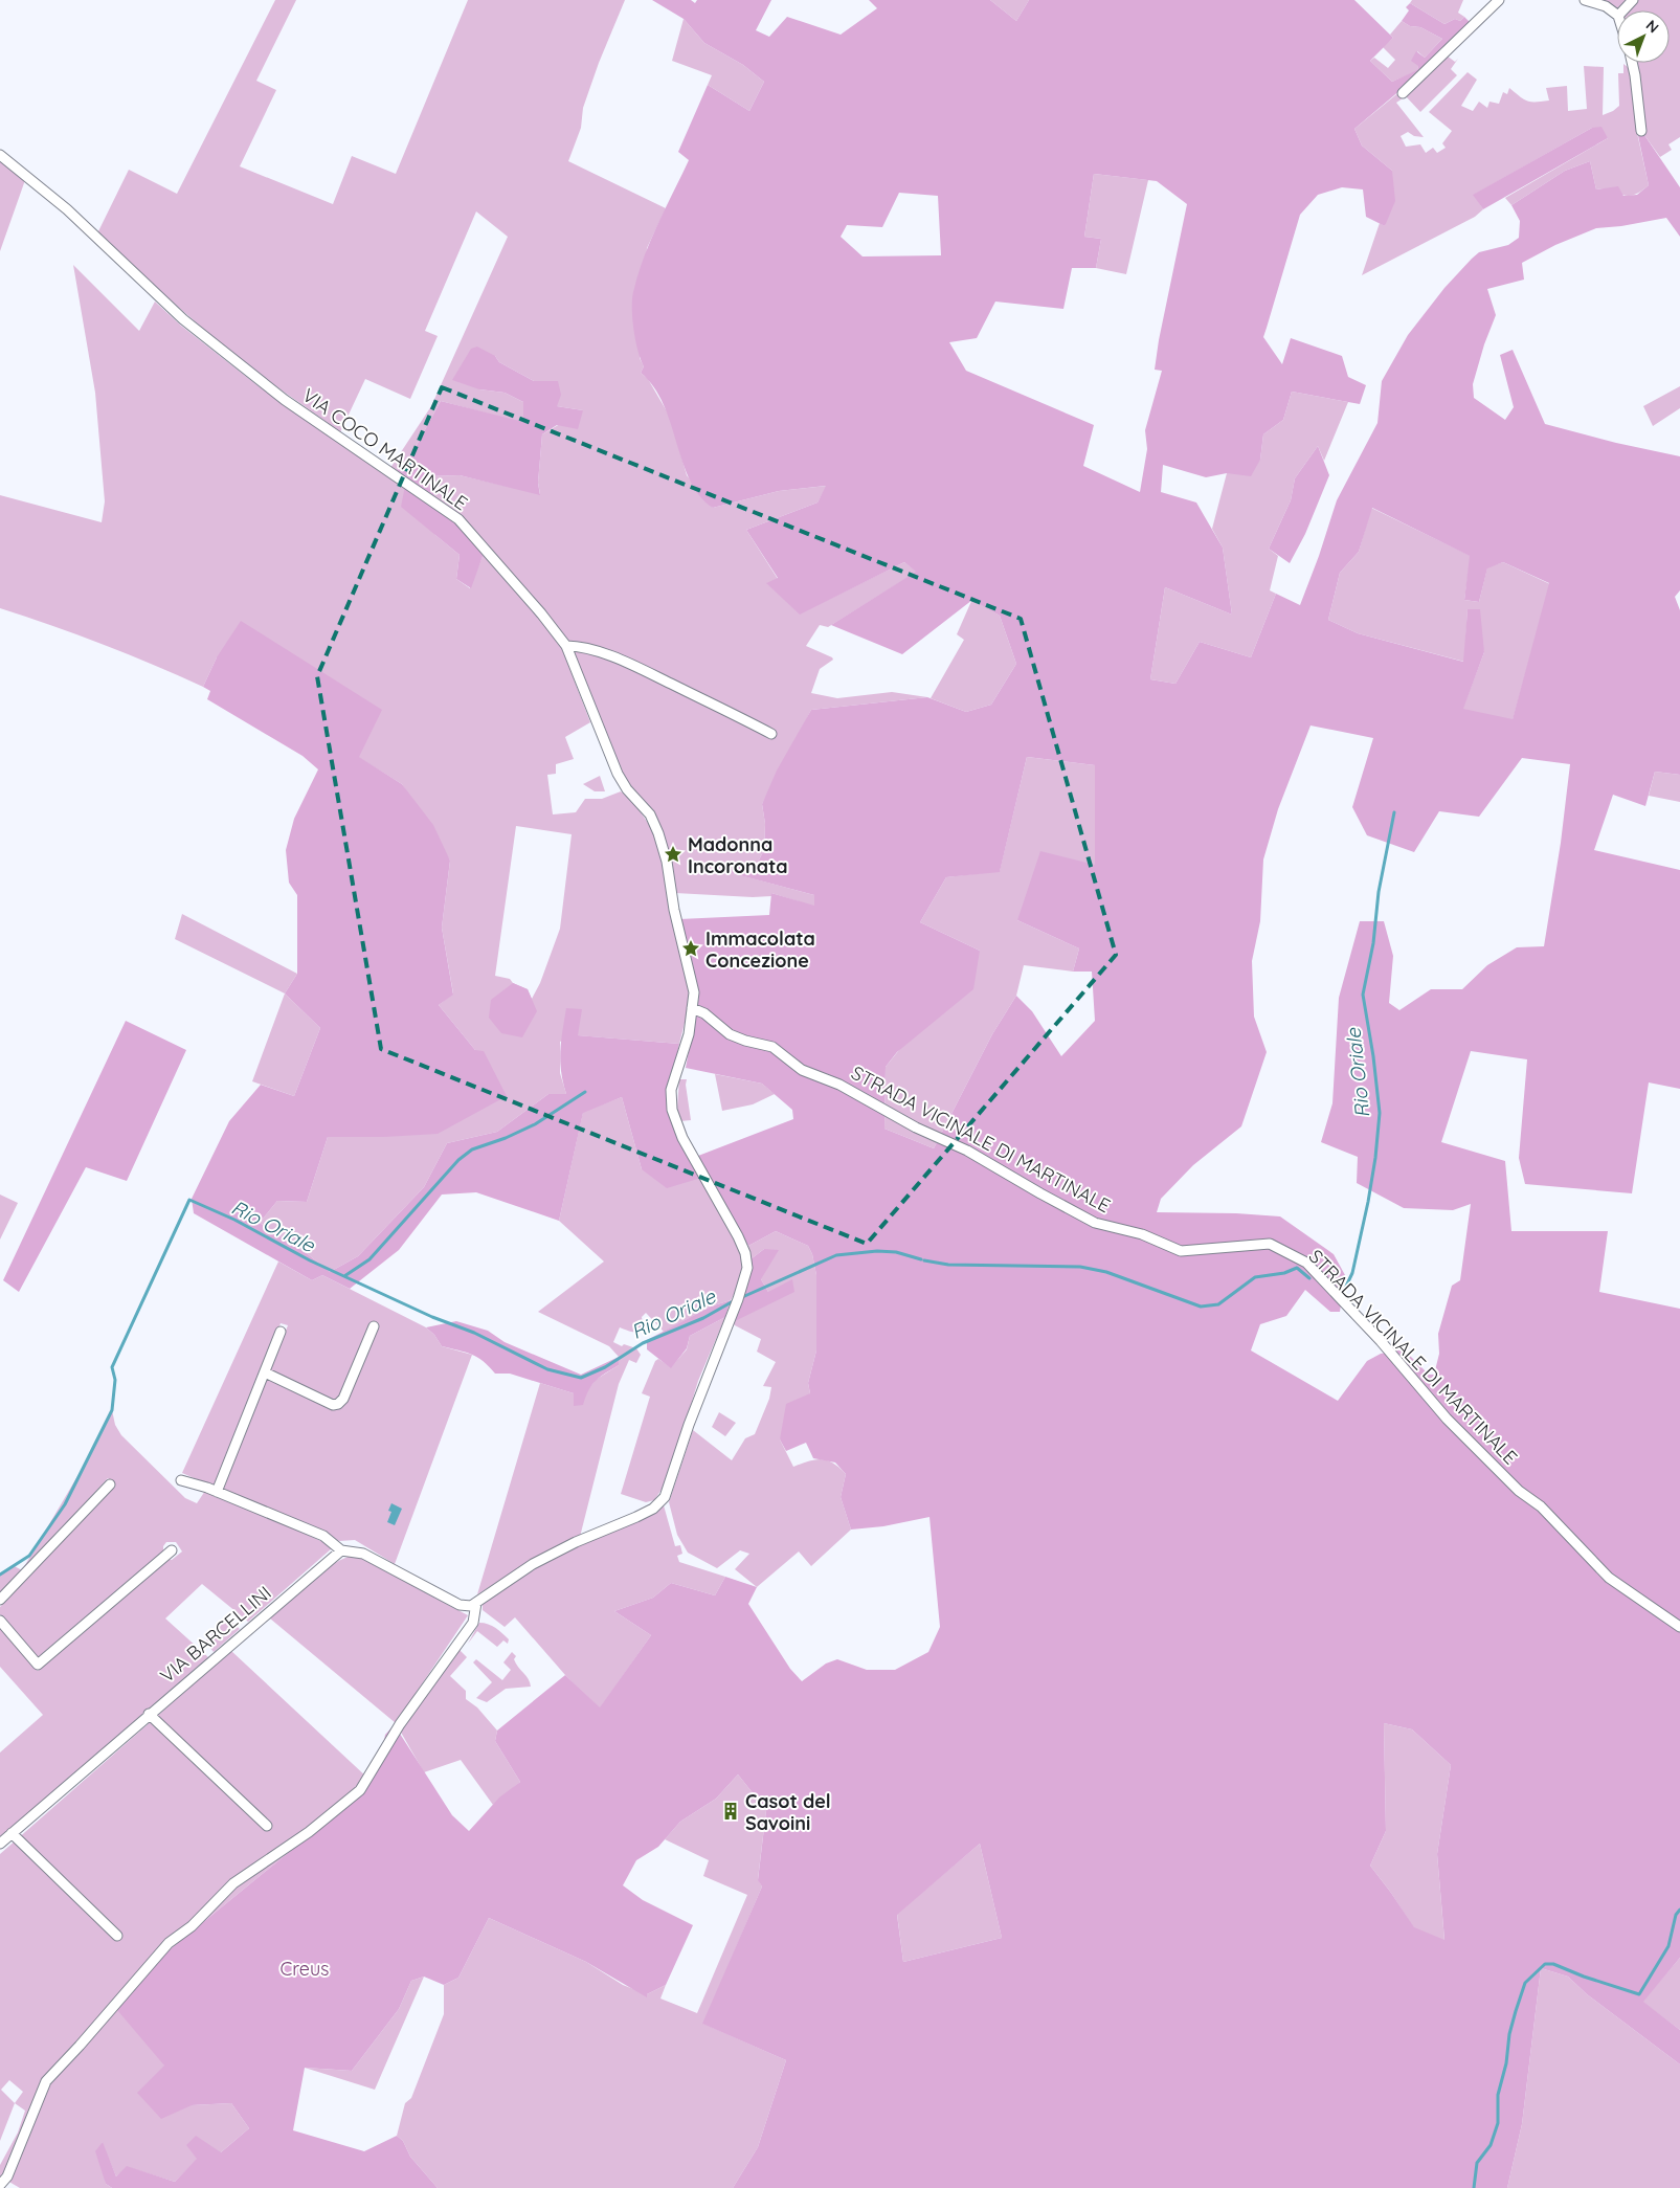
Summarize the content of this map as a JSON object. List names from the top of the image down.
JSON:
{
  "streets": {
    "street": ["VIA COCO MARTINALE", "STRADA VICINALE DI MARTINALE", "VIA BARCELLINI"]
  },
  "crossings": [
    ["VIA COCO MARTINALE", "STRADA VICINALE DI MARTINALE"]
  ],
  "water": ["Rio Oriale"],
  "parks": ["Creus"],
  "places": {
    "place": ["Madonna Incoronata", "Immacolata Concezione"],
    "building": ["Casot del Savoini"]
  },
  "north": "top right"
}
